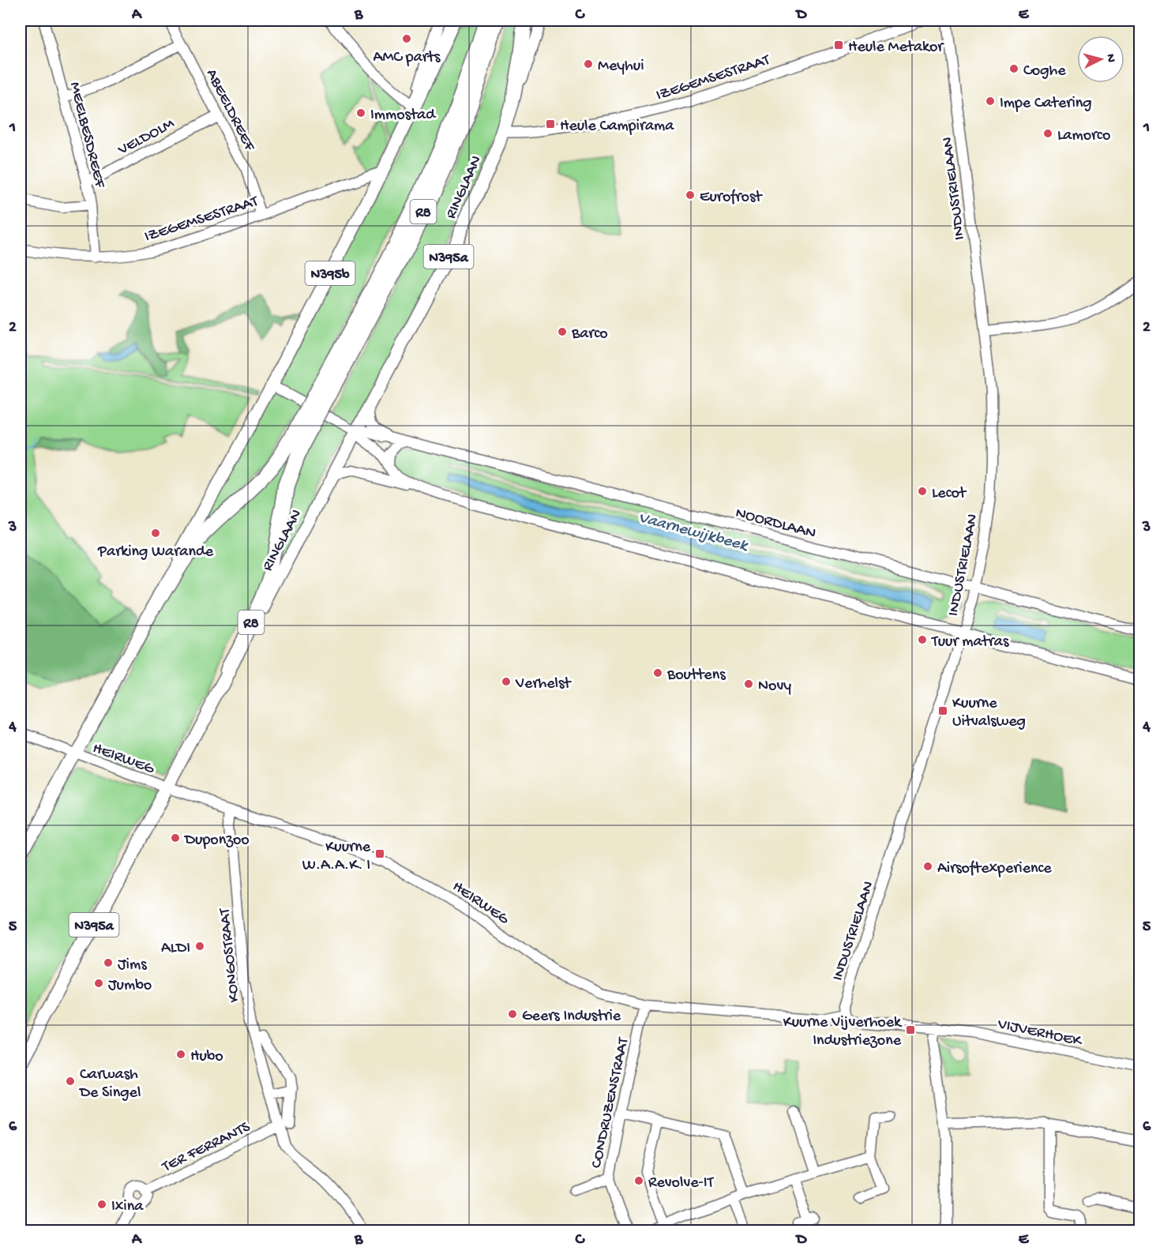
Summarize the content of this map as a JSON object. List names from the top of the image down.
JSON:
{
  "streets": {
    "highway": ["R8"],
    "main road": ["RINGLAAN", "N395a", "N395b"],
    "street": [
      "IZEGEMSESTRAAT",
      "ABEELDREEF",
      "MEELBESDREEF",
      "VELDOLM",
      "INDUSTRIELAAN",
      "NOORDLAAN",
      "HEIRWEG",
      "KONGOSTRAAT",
      "VIJVERHOEK",
      "CONDRUZENSTRAAT",
      "TER FERRANTS"
    ]
  },
  "crossings": [
    ["IZEGEMSESTRAAT", "ABEELDREEF"],
    ["IZEGEMSESTRAAT", "MEELBESDREEF"],
    ["IZEGEMSESTRAAT", "RINGLAAN"],
    ["IZEGEMSESTRAAT", "N395b"],
    ["ABEELDREEF", "VELDOLM"],
    ["MEELBESDREEF", "VELDOLM"],
    ["RINGLAAN", "R8"],
    ["RINGLAAN", "NOORDLAAN"],
    ["RINGLAAN", "HEIRWEG"],
    ["INDUSTRIELAAN", "NOORDLAAN"],
    ["INDUSTRIELAAN", "HEIRWEG"],
    ["R8", "N395b"],
    ["N395b", "NOORDLAAN"],
    ["N395b", "HEIRWEG"],
    ["HEIRWEG", "KONGOSTRAAT"],
    ["HEIRWEG", "CONDRUZENSTRAAT"],
    ["KONGOSTRAAT", "TER FERRANTS"]
  ],
  "water": ["Vaarnewijkbeek"],
  "places": {
    "other": [
      "AMC parts",
      "Meyhui",
      "Coghe",
      "Impe Catering",
      "Immostad",
      "Lamorco",
      "Eurofrost",
      "Barco",
      "Lecot",
      "Parking Warande",
      "Tuur matras",
      "Bouttens",
      "Verhelst",
      "Novy",
      "Duponzoo",
      "Airsoftexperience",
      "ALDI",
      "Jims",
      "Jumbo",
      "Geers Industrie",
      "Hubo",
      "Carwash De Singel",
      "Revolve-IT",
      "Ixina"
    ],
    "transit": [
      "Heule Metakor",
      "Heule Campirama",
      "Kuurne Uitvalsweg",
      "Kuurne W.A.A.K. I",
      "Kuurne Vijverhoek Industriezone"
    ]
  },
  "north": "right",
  "grid": {
    "columns": [
      "A",
      "B",
      "C",
      "D",
      "E"
    ],
    "rows": [
      "1",
      "2",
      "3",
      "4",
      "5",
      "6"
    ]
  }
}
